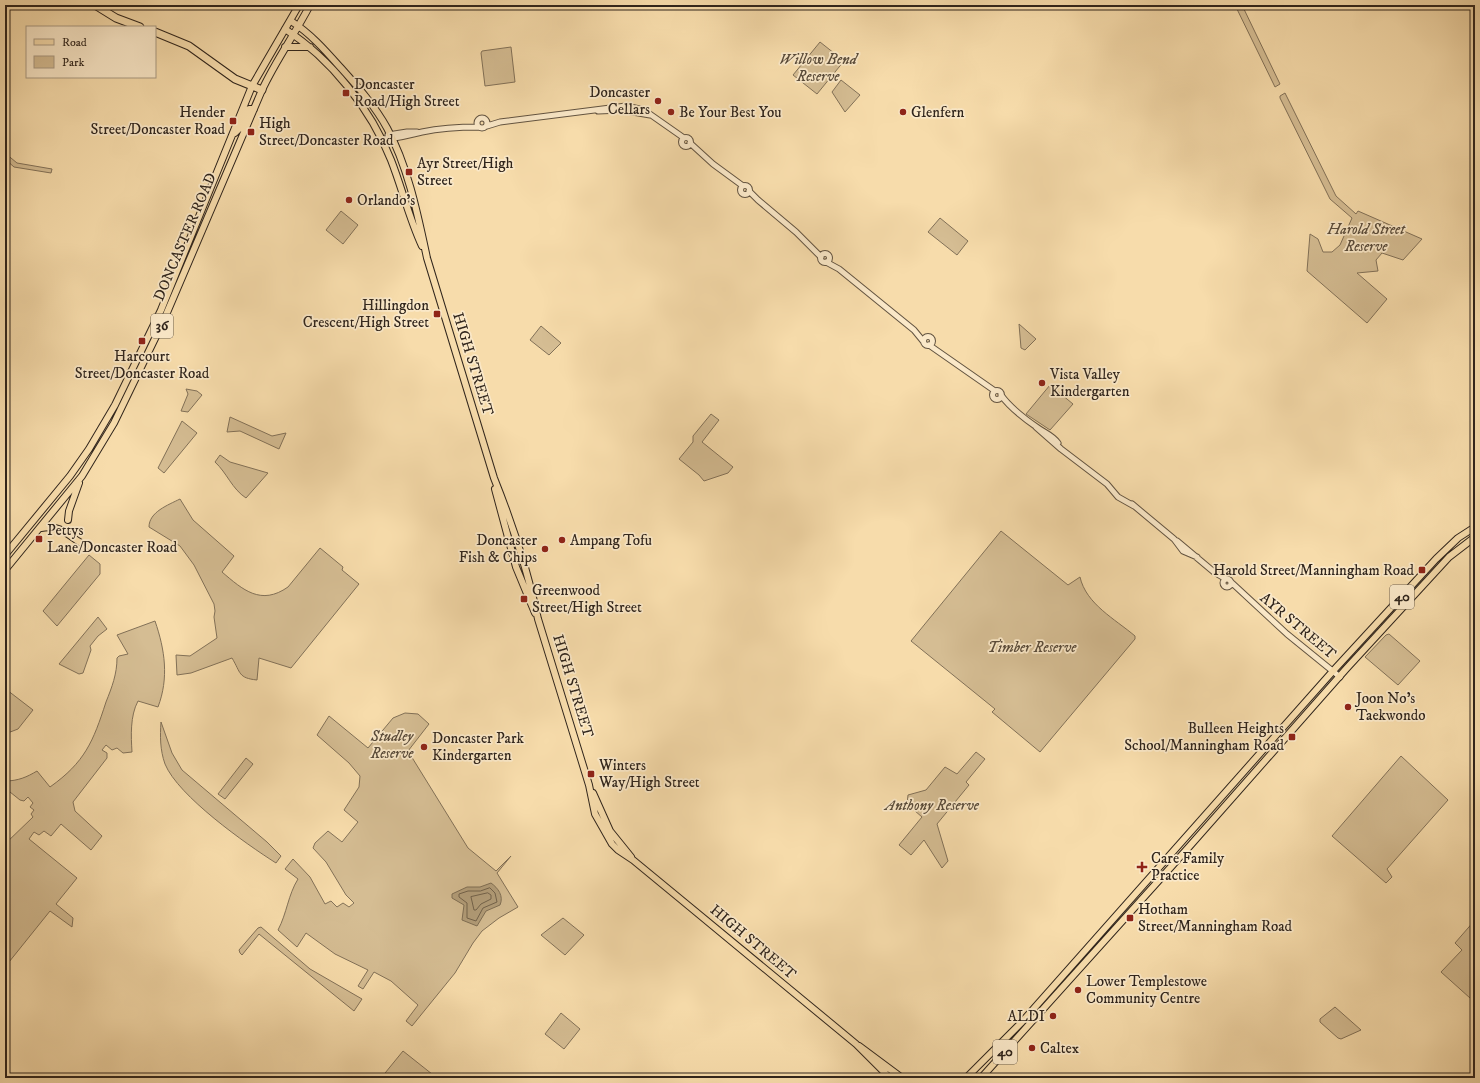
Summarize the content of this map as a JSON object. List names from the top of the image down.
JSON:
{
  "streets": {
    "main road": [
      "DONCASTER ROAD",
      "36",
      "HIGH STREET",
      "40"
    ],
    "street": ["AYR STREET"]
  },
  "crossings": [
    ["DONCASTER ROAD", "HIGH STREET"],
    ["40", "AYR STREET"]
  ],
  "parks": [
    "Willow Bend Reserve",
    "Harold Street Reserve",
    "Timber Reserve",
    "Studley Reserve",
    "Anthony Reserve"
  ],
  "places": {
    "transit": [
      "Doncaster Road/High Street",
      "Hender Street/Doncaster Road",
      "High Street/Doncaster Road",
      "Ayr Street/High Street",
      "Hillingdon Crescent/High Street",
      "Harcourt Street/Doncaster Road",
      "Pettys Lane/Doncaster Road",
      "Harold Street/Manningham Road",
      "Greenwood Street/High Street",
      "Bulleen Heights School/Manningham Road",
      "Winters Way/High Street",
      "Hotham Street/Manningham Road"
    ],
    "other": [
      "Doncaster Cellars",
      "Be Your Best You",
      "Glenfern",
      "Orlando's",
      "Vista Valley Kindergarten",
      "Ampang Tofu",
      "Doncaster Fish & Chips",
      "Joon No's Taekwondo",
      "Doncaster Park Kindergarten",
      "Lower Templestowe Community Centre",
      "ALDI",
      "Caltex"
    ],
    "health": ["Care Family Practice"]
  },
  "legend": ["Road", "Park"]
}
